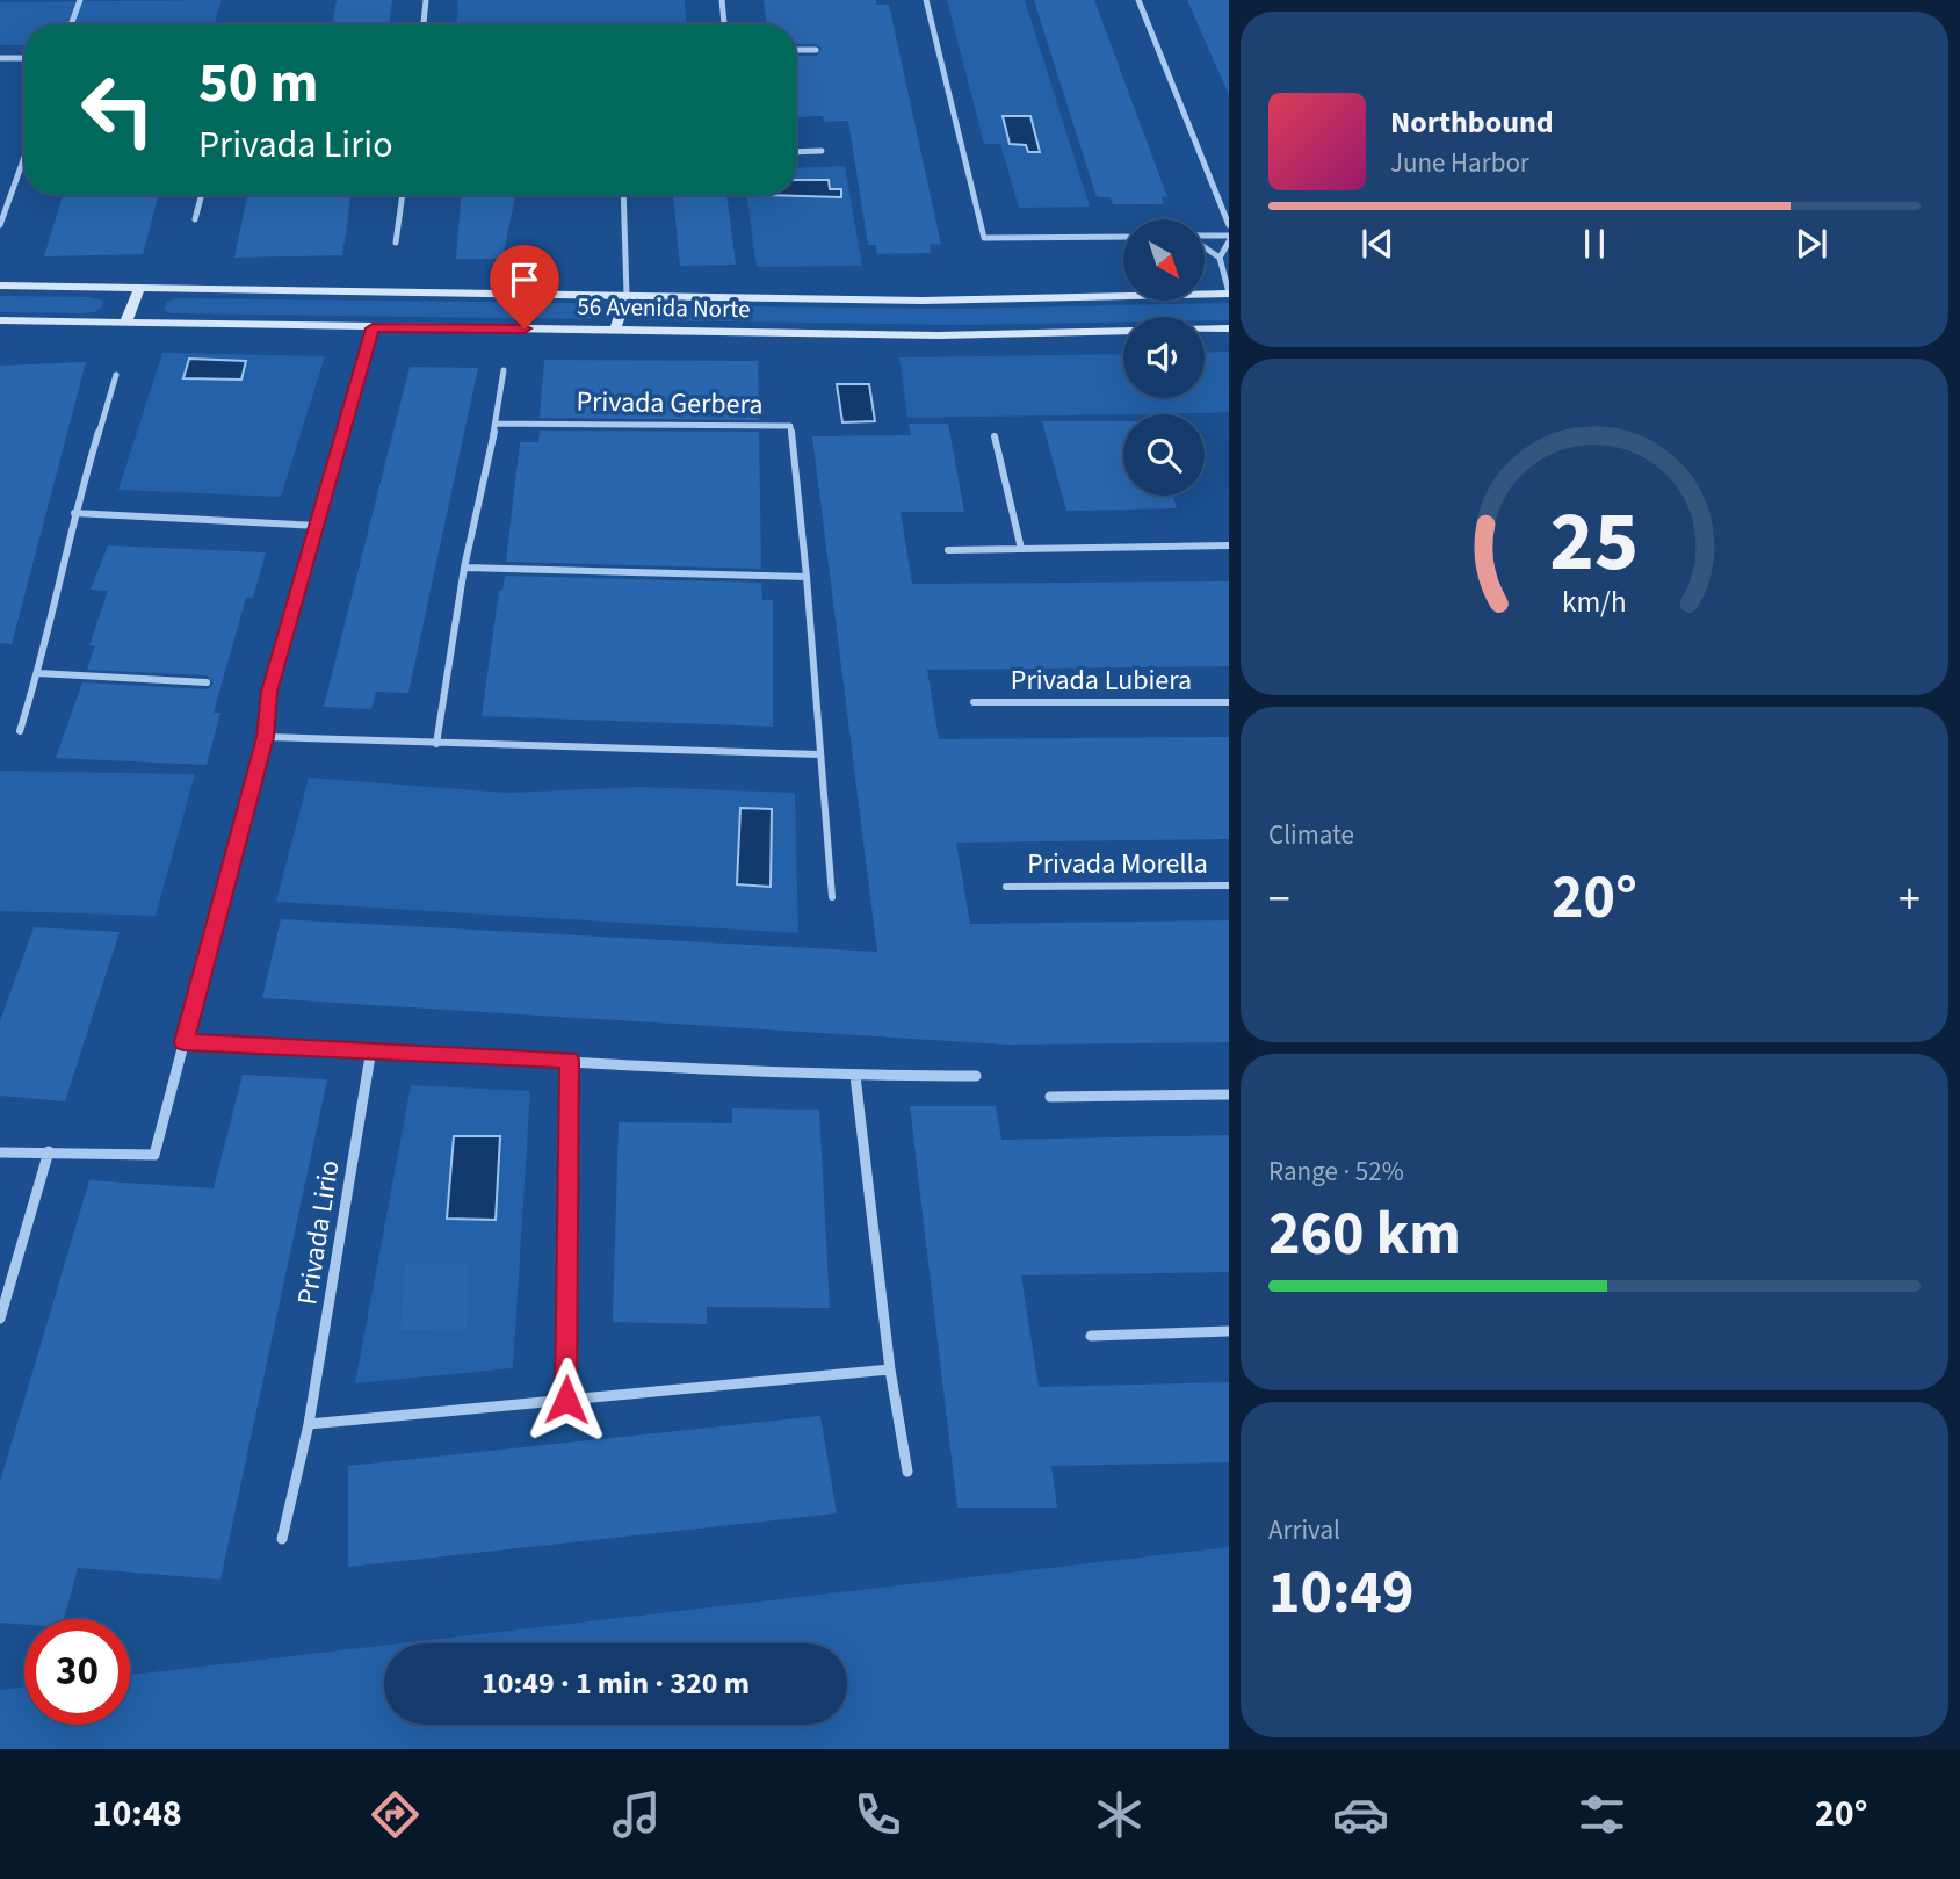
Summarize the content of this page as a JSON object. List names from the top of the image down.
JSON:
{
  "streets": {
    "main road": ["56 Avenida Norte"],
    "street": [
      "Privada Gerbera",
      "Privada Lubiera",
      "Privada Morella",
      "Privada Lirio"
    ]
  },
  "north": "bottom right",
  "page": {
    "turn": ["50 m", "Privada Lirio"],
    "song": ["Northbound", "June Harbor"],
    "tile": [
      "Climate",
      ["Range · 52%", "260 km"],
      ["Arrival", "10:49"]
    ],
    "heat": ["−", "20°", "+"],
    "limit": "30",
    "trip": "10:49 · 1 min · 320 m",
    "tabs": ["10:48", "20°"],
    "gauge": ["25", "km/h"]
  }
}
